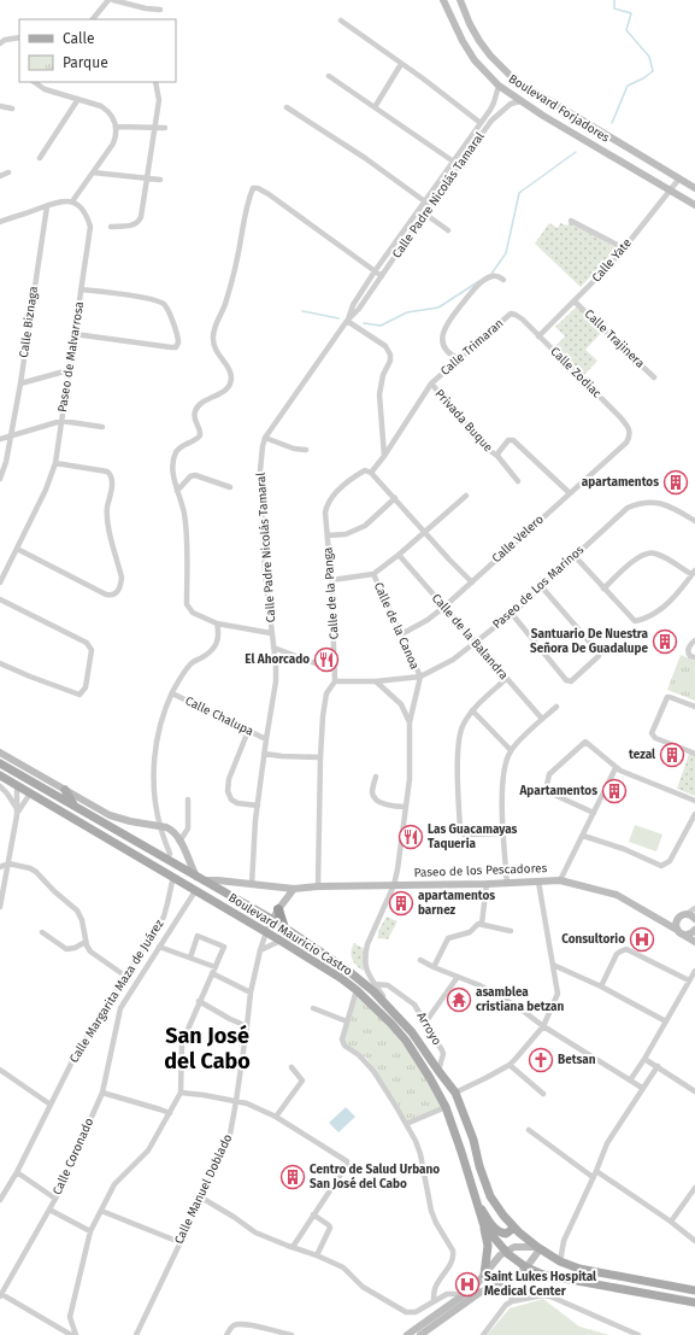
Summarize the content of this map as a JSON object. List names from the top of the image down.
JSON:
{
  "streets": {
    "main road": ["Boulevard Forjadores", "Paseo de los Pescadores", "Boulevard Mauricio Castro"],
    "street": [
      "Calle Padre Nicolás Tamaral",
      "Calle Yate",
      "Calle Biznaga",
      "Calle Trajinera",
      "Calle Trimaran",
      "Paseo de Malvarrosa",
      "Calle Zodiac",
      "Privada Buque",
      "Calle Velero",
      "Paseo de Los Marinos",
      "Calle de la Panga",
      "Calle de la Canoa",
      "Calle de la Balandra",
      "Calle Chalupa",
      "Calle Margarita Maza de Juárez",
      "Arroyo",
      "Calle Coronado",
      "Calle Manuel Doblado"
    ]
  },
  "crossings": [
    ["Boulevard Forjadores", "Calle Padre Nicolás Tamaral"],
    ["Boulevard Forjadores", "Calle Yate"],
    ["Calle Padre Nicolás Tamaral", "Calle Chalupa"],
    ["Calle Padre Nicolás Tamaral", "Paseo de los Pescadores"],
    ["Calle Yate", "Calle Trajinera"],
    ["Calle Yate", "Calle Zodiac"],
    ["Calle Trimaran", "Calle Zodiac"],
    ["Calle Trimaran", "Privada Buque"],
    ["Calle Trimaran", "Calle de la Panga"],
    ["Calle Zodiac", "Calle Velero"],
    ["Calle Velero", "Calle de la Canoa"],
    ["Calle Velero", "Calle de la Balandra"],
    ["Paseo de Los Marinos", "Calle de la Panga"],
    ["Paseo de Los Marinos", "Calle de la Canoa"],
    ["Paseo de Los Marinos", "Calle de la Balandra"],
    ["Calle de la Panga", "Paseo de los Pescadores"],
    ["Paseo de los Pescadores", "Boulevard Mauricio Castro"],
    ["Boulevard Mauricio Castro", "Calle Margarita Maza de Juárez"],
    ["Boulevard Mauricio Castro", "Arroyo"],
    ["Boulevard Mauricio Castro", "Calle Manuel Doblado"],
    ["Calle Margarita Maza de Juárez", "Calle Coronado"]
  ],
  "districts": ["San José del Cabo"],
  "places": {
    "building": [
      "apartamentos",
      "Santuario De Nuestra Señora De Guadalupe",
      "tezal",
      "Apartamentos",
      "apartamentos barnez",
      "Centro de Salud Urbano San José del Cabo"
    ],
    "restaurant": ["El Ahorcado", "Las Guacamayas Taqueria"],
    "hospital": ["Consultorio", "Saint Lukes Hospital Medical Center"],
    "temple": ["asamblea cristiana betzan"],
    "church": ["Betsan"]
  },
  "legend": ["Calle", "Parque"]
}
